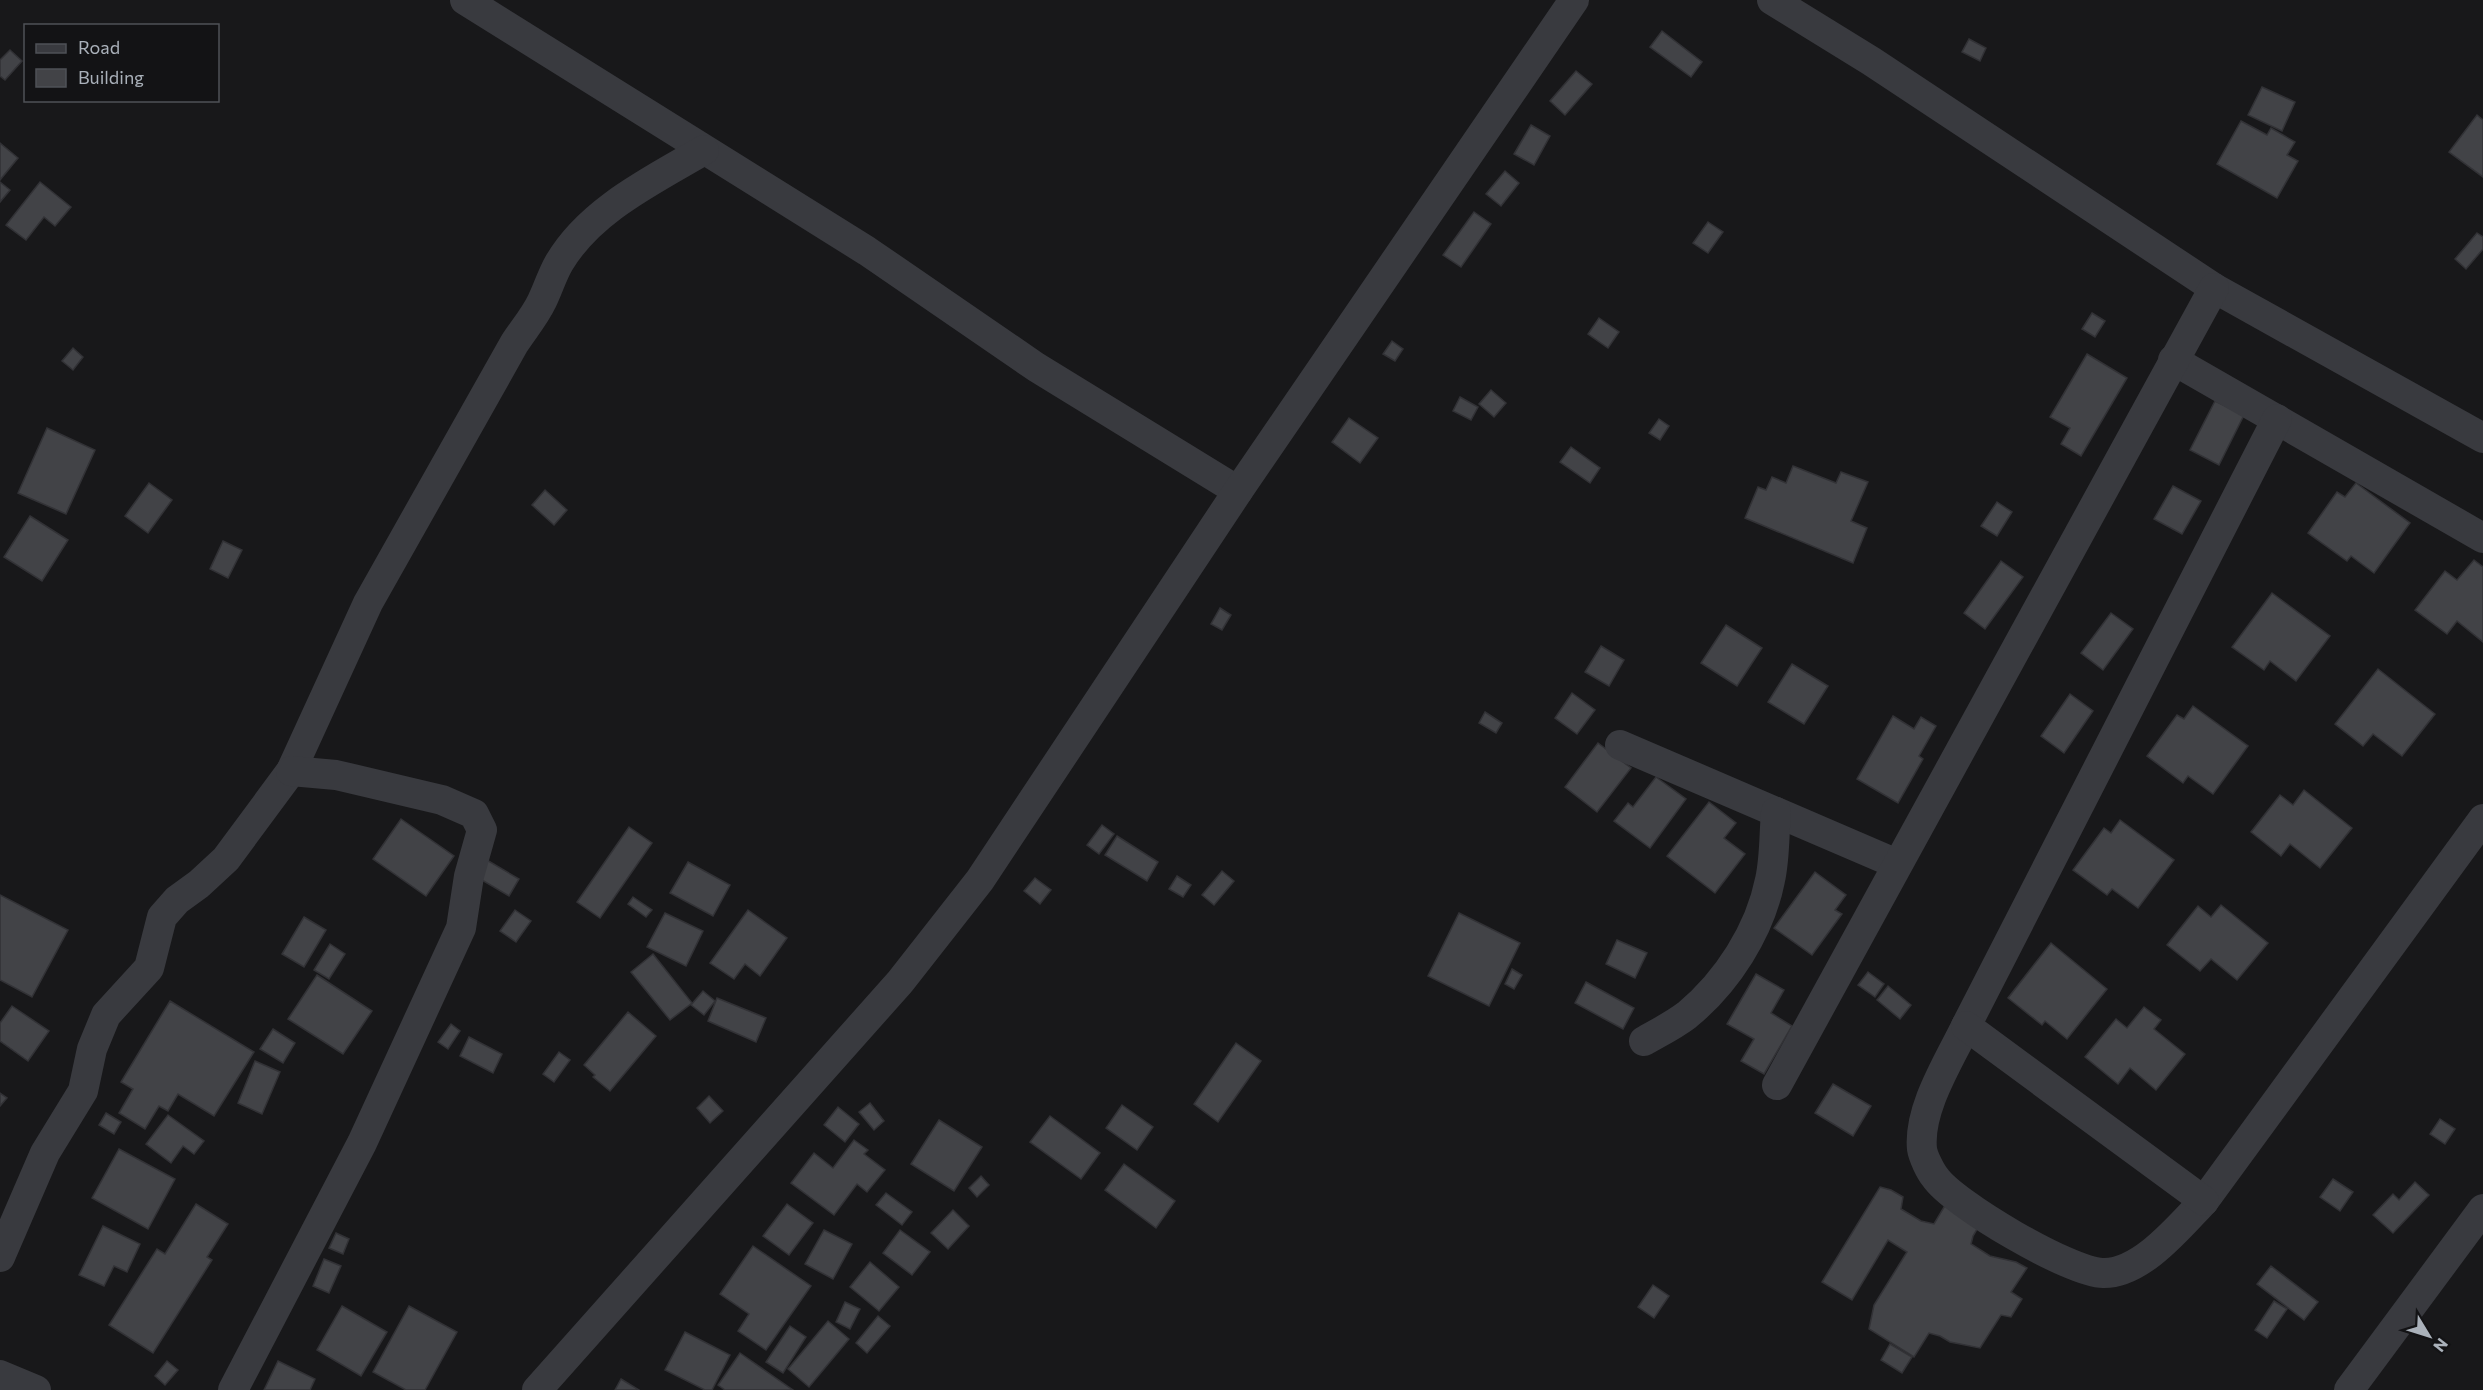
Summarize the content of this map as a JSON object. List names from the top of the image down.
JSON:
{
  "legend": ["Road", "Building"],
  "north": "bottom right"
}
